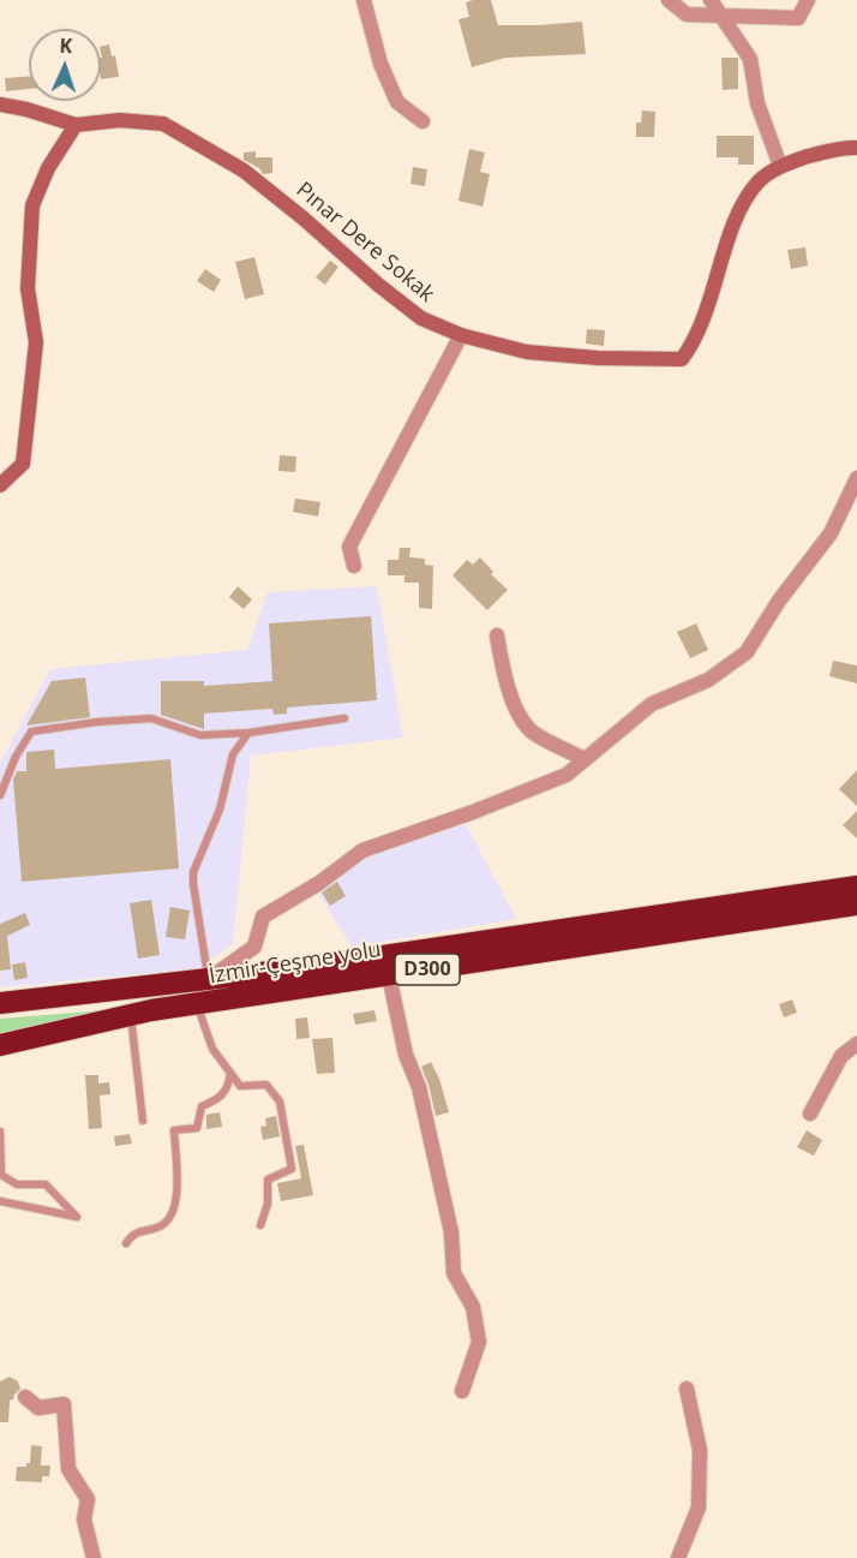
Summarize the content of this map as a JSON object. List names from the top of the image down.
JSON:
{
  "streets": {
    "highway": ["İzmir-Çeşme yolu", "D300"],
    "street": ["Pınar Dere Sokak"]
  },
  "north": "top"
}
